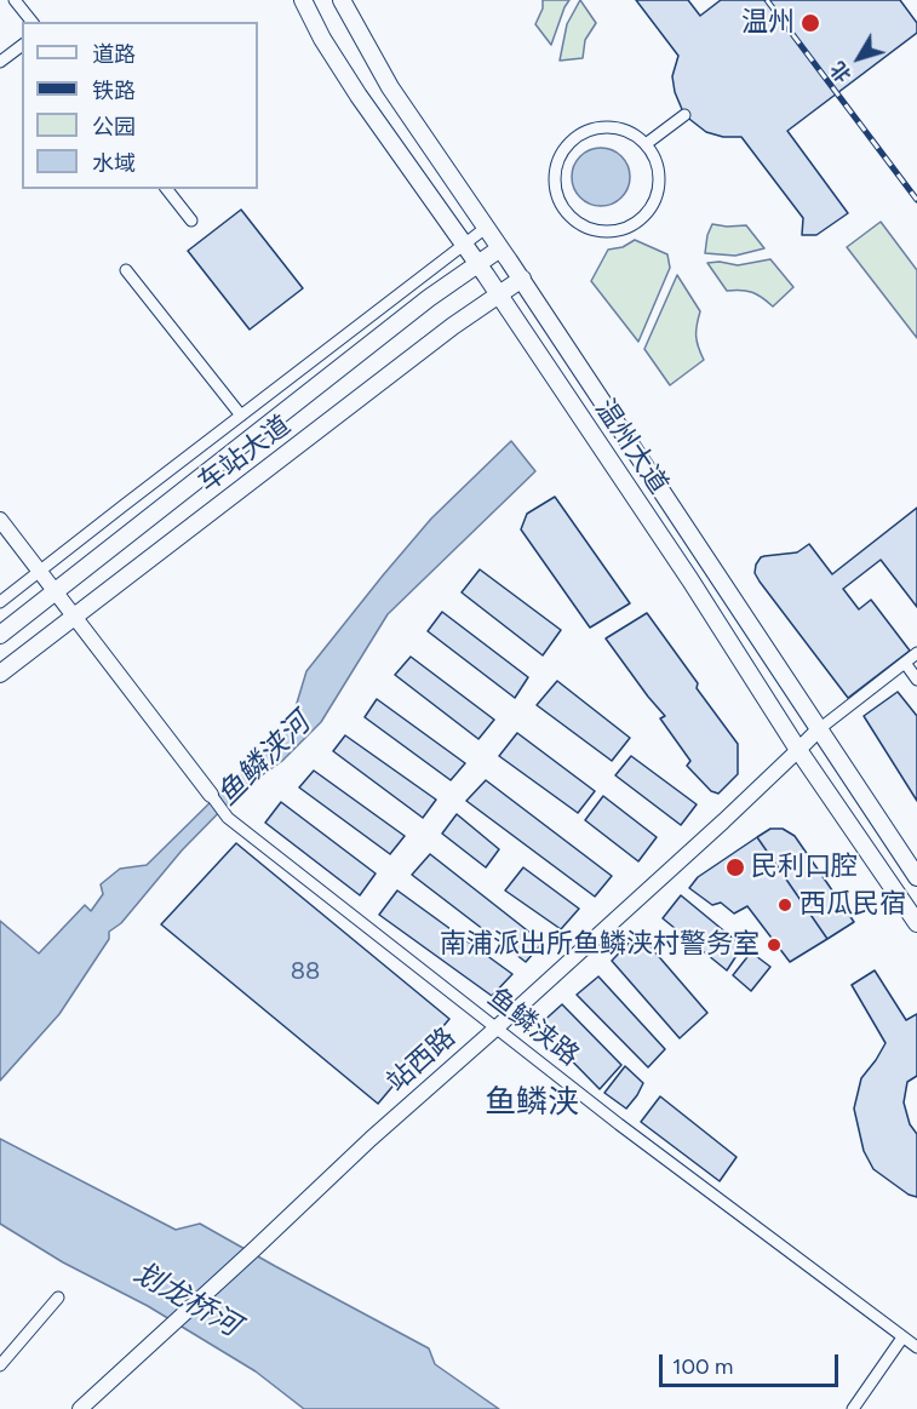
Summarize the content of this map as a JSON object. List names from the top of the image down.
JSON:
{
  "streets": {
    "main road": ["温州大道", "车站大道"],
    "street": ["鱼鳞浃路", "站西路"]
  },
  "crossings": [
    ["温州大道", "车站大道"],
    ["温州大道", "站西路"],
    ["鱼鳞浃路", "站西路"]
  ],
  "districts": ["鱼鳞浃"],
  "water": ["鱼鳞浃河", "划龙桥河"],
  "places": [
    "温州",
    "民利口腔",
    "西瓜民宿",
    "南浦派出所鱼鳞浃村警务室"
  ],
  "house_numbers": ["88"],
  "legend": [
    "道路",
    "铁路",
    "公园",
    "水域"
  ],
  "scale_bar": "100 m",
  "north": "bottom left"
}
